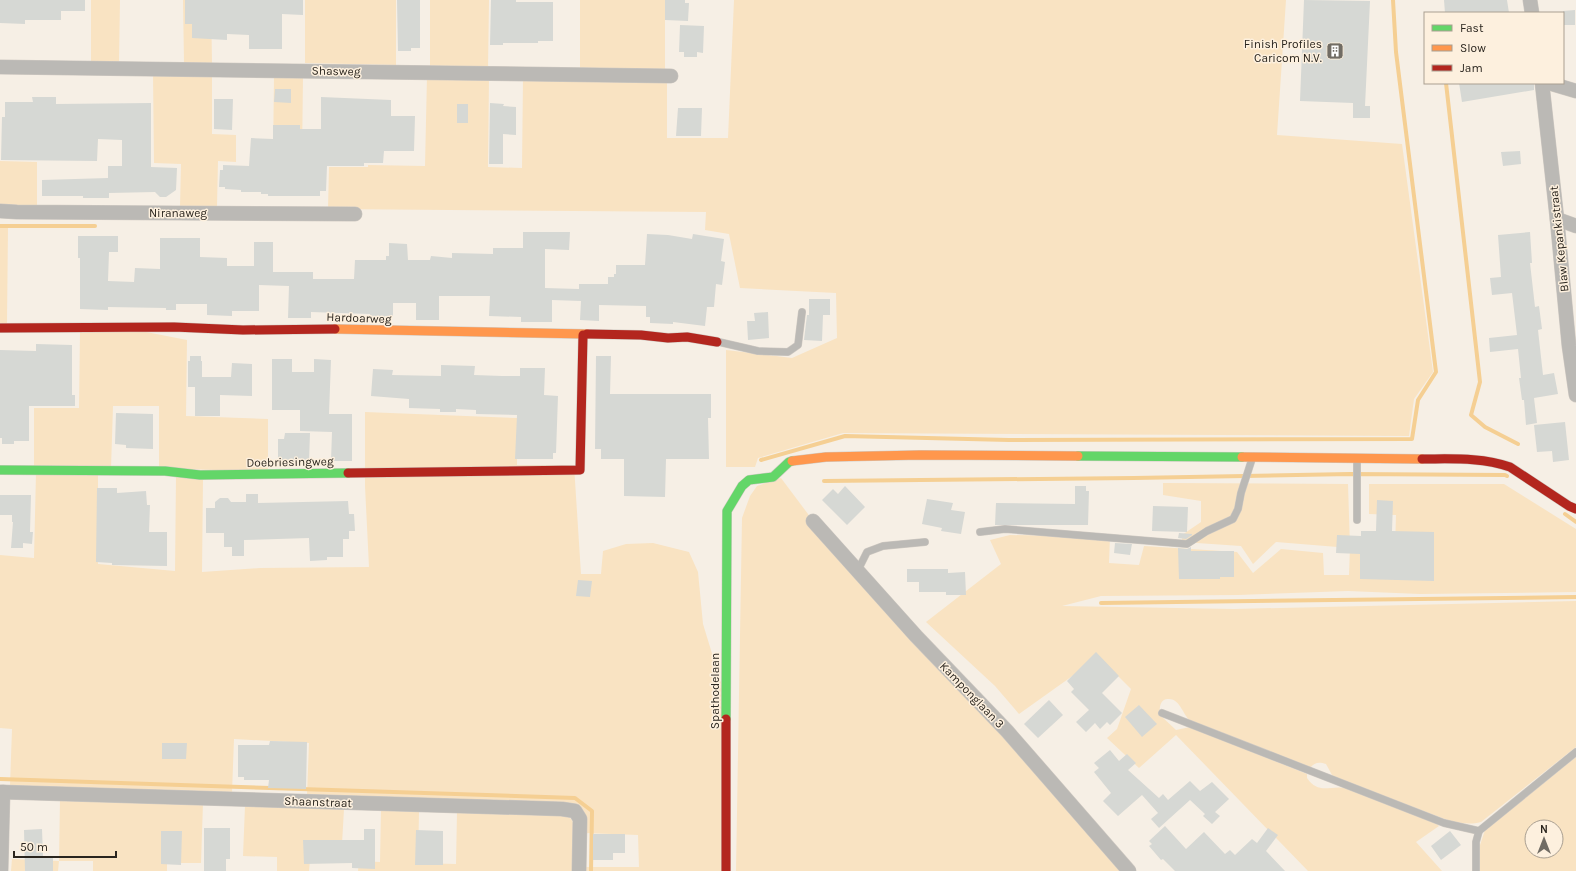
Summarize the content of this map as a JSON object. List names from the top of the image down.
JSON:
{
  "streets": {
    "street": [
      "Shasweg",
      "Niranaweg",
      "Blaw Kepankistraat",
      "Hardoarweg",
      "Doebriesingweg",
      "Spathodelaan",
      "Kamponglaan 3",
      "Shaanstraat"
    ]
  },
  "crossings": [
    ["Hardoarweg", "Doebriesingweg"]
  ],
  "places": {
    "building": ["Finish Profiles Caricom N.V."]
  },
  "legend": ["Fast", "Slow", "Jam"],
  "scale_bar": "50 m",
  "north": "top"
}
